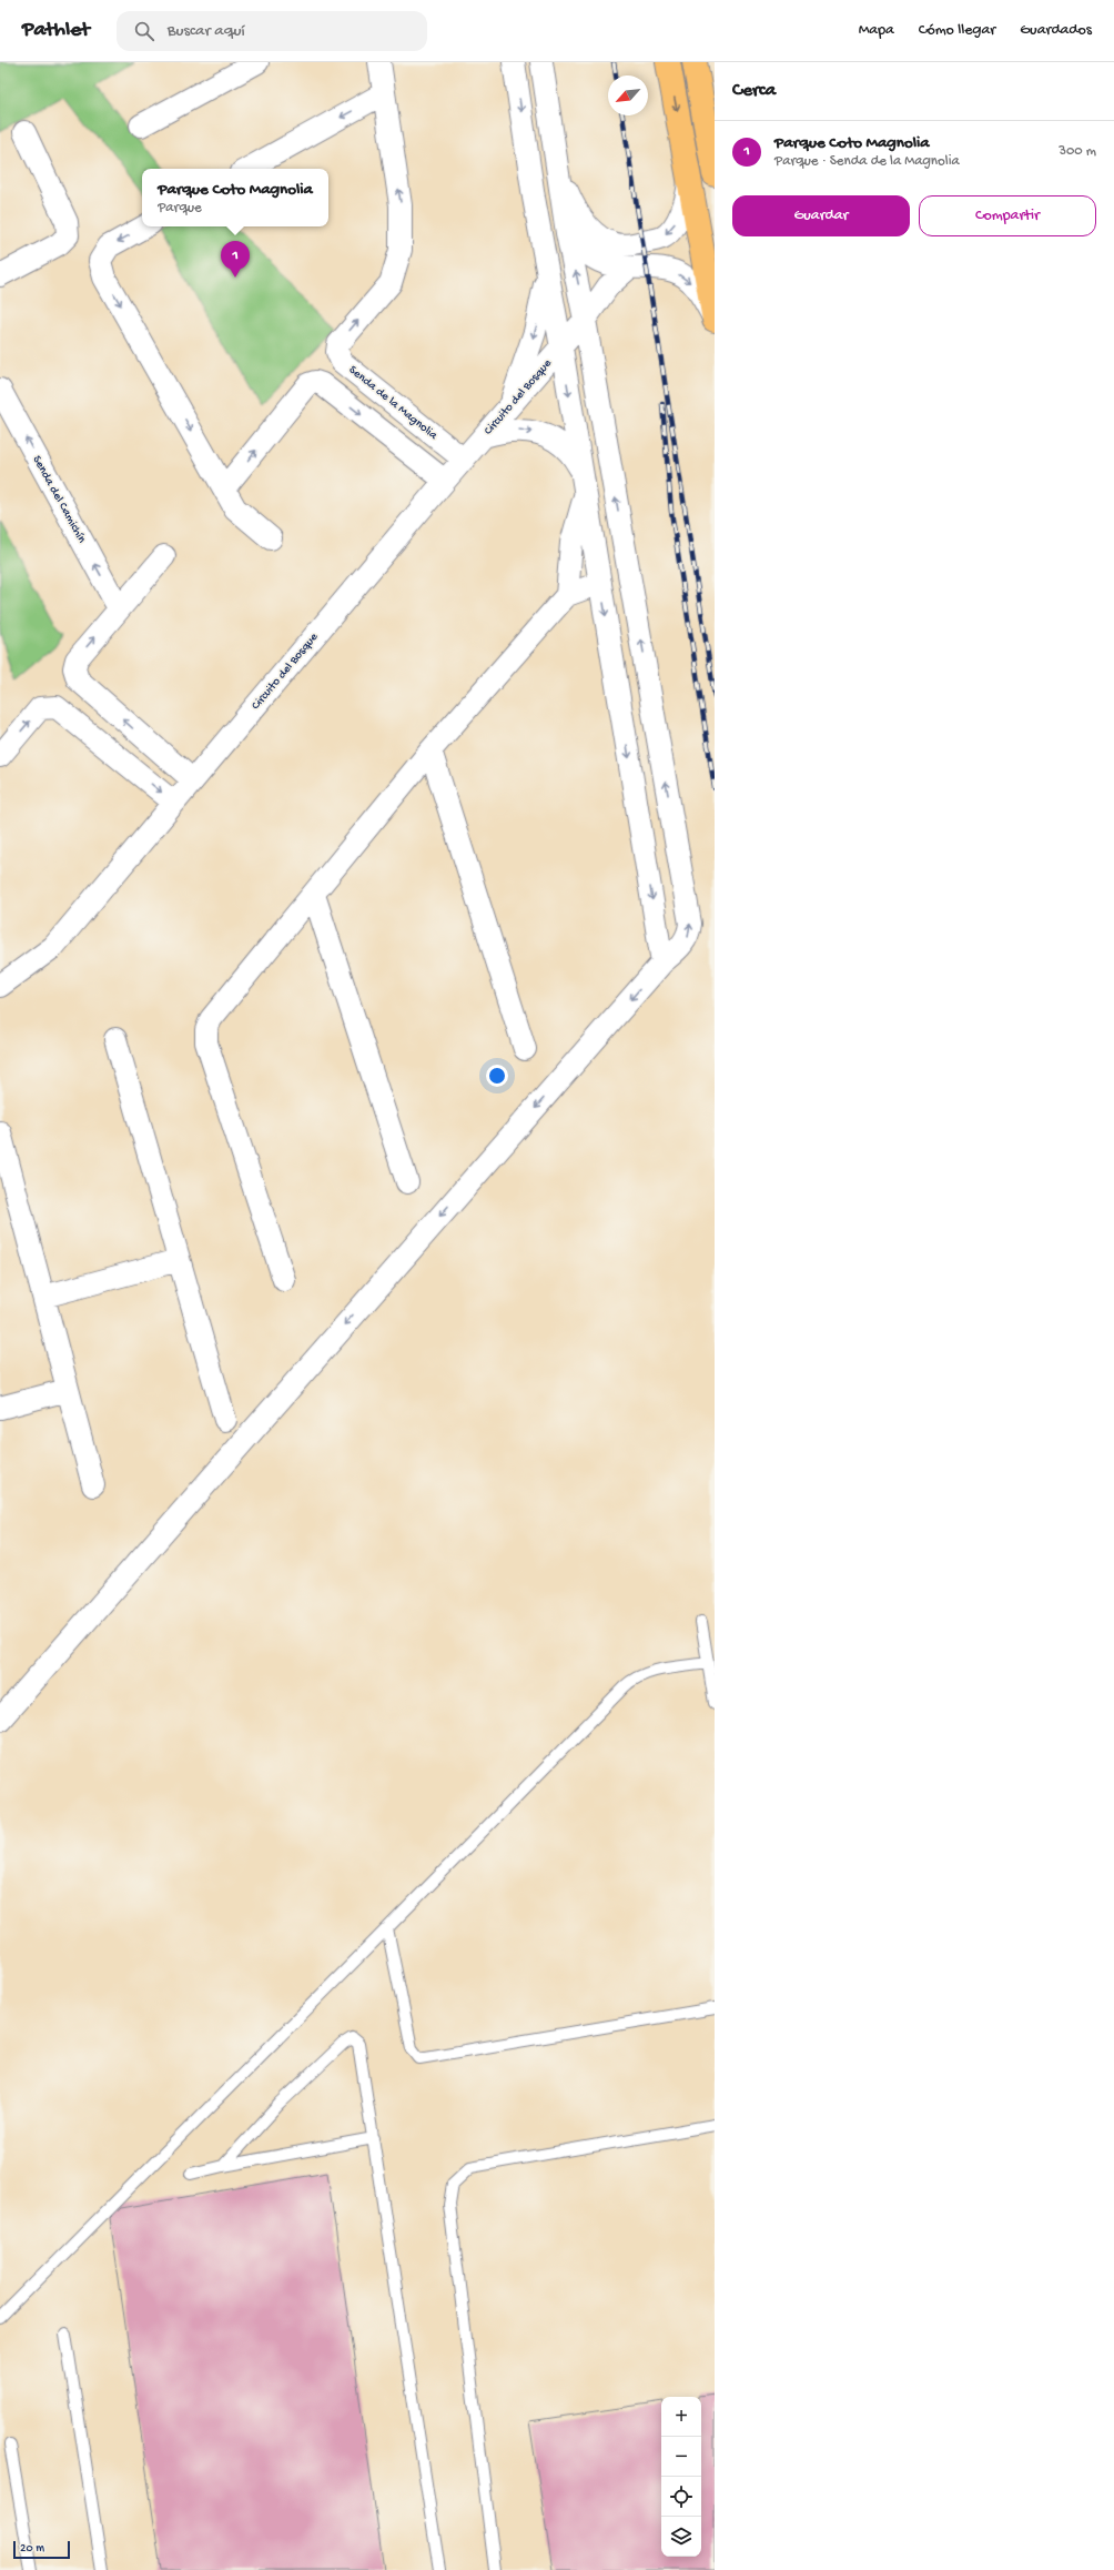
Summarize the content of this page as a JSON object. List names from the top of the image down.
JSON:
{
  "streets": {
    "street": ["Circuito del Bosque", "Senda de la Magnolia", "Senda del Camichín"]
  },
  "crossings": [
    ["Circuito del Bosque", "Senda de la Magnolia"]
  ],
  "one_way": ["Senda del Camichín"],
  "scale_bar": "20 m",
  "north": "bottom left",
  "page": {
    "header": "Pathlet",
    "search": "Buscar aquí",
    "nav": ["Mapa", "Cómo llegar", "Guardados"],
    "heading": "Cerca",
    "list": [
      {
        "mark": "1",
        "name": "Parque Coto Magnolia",
        "note": "Parque · Senda de la Magnolia",
        "value": "300 m"
      }
    ],
    "popup": ["Parque Coto Magnolia", "Parque"],
    "buttons": ["Guardar", "Compartir"],
    "pins": "1",
    "map_buttons": ["+", "−"],
    "scale": "20 m"
  }
}
